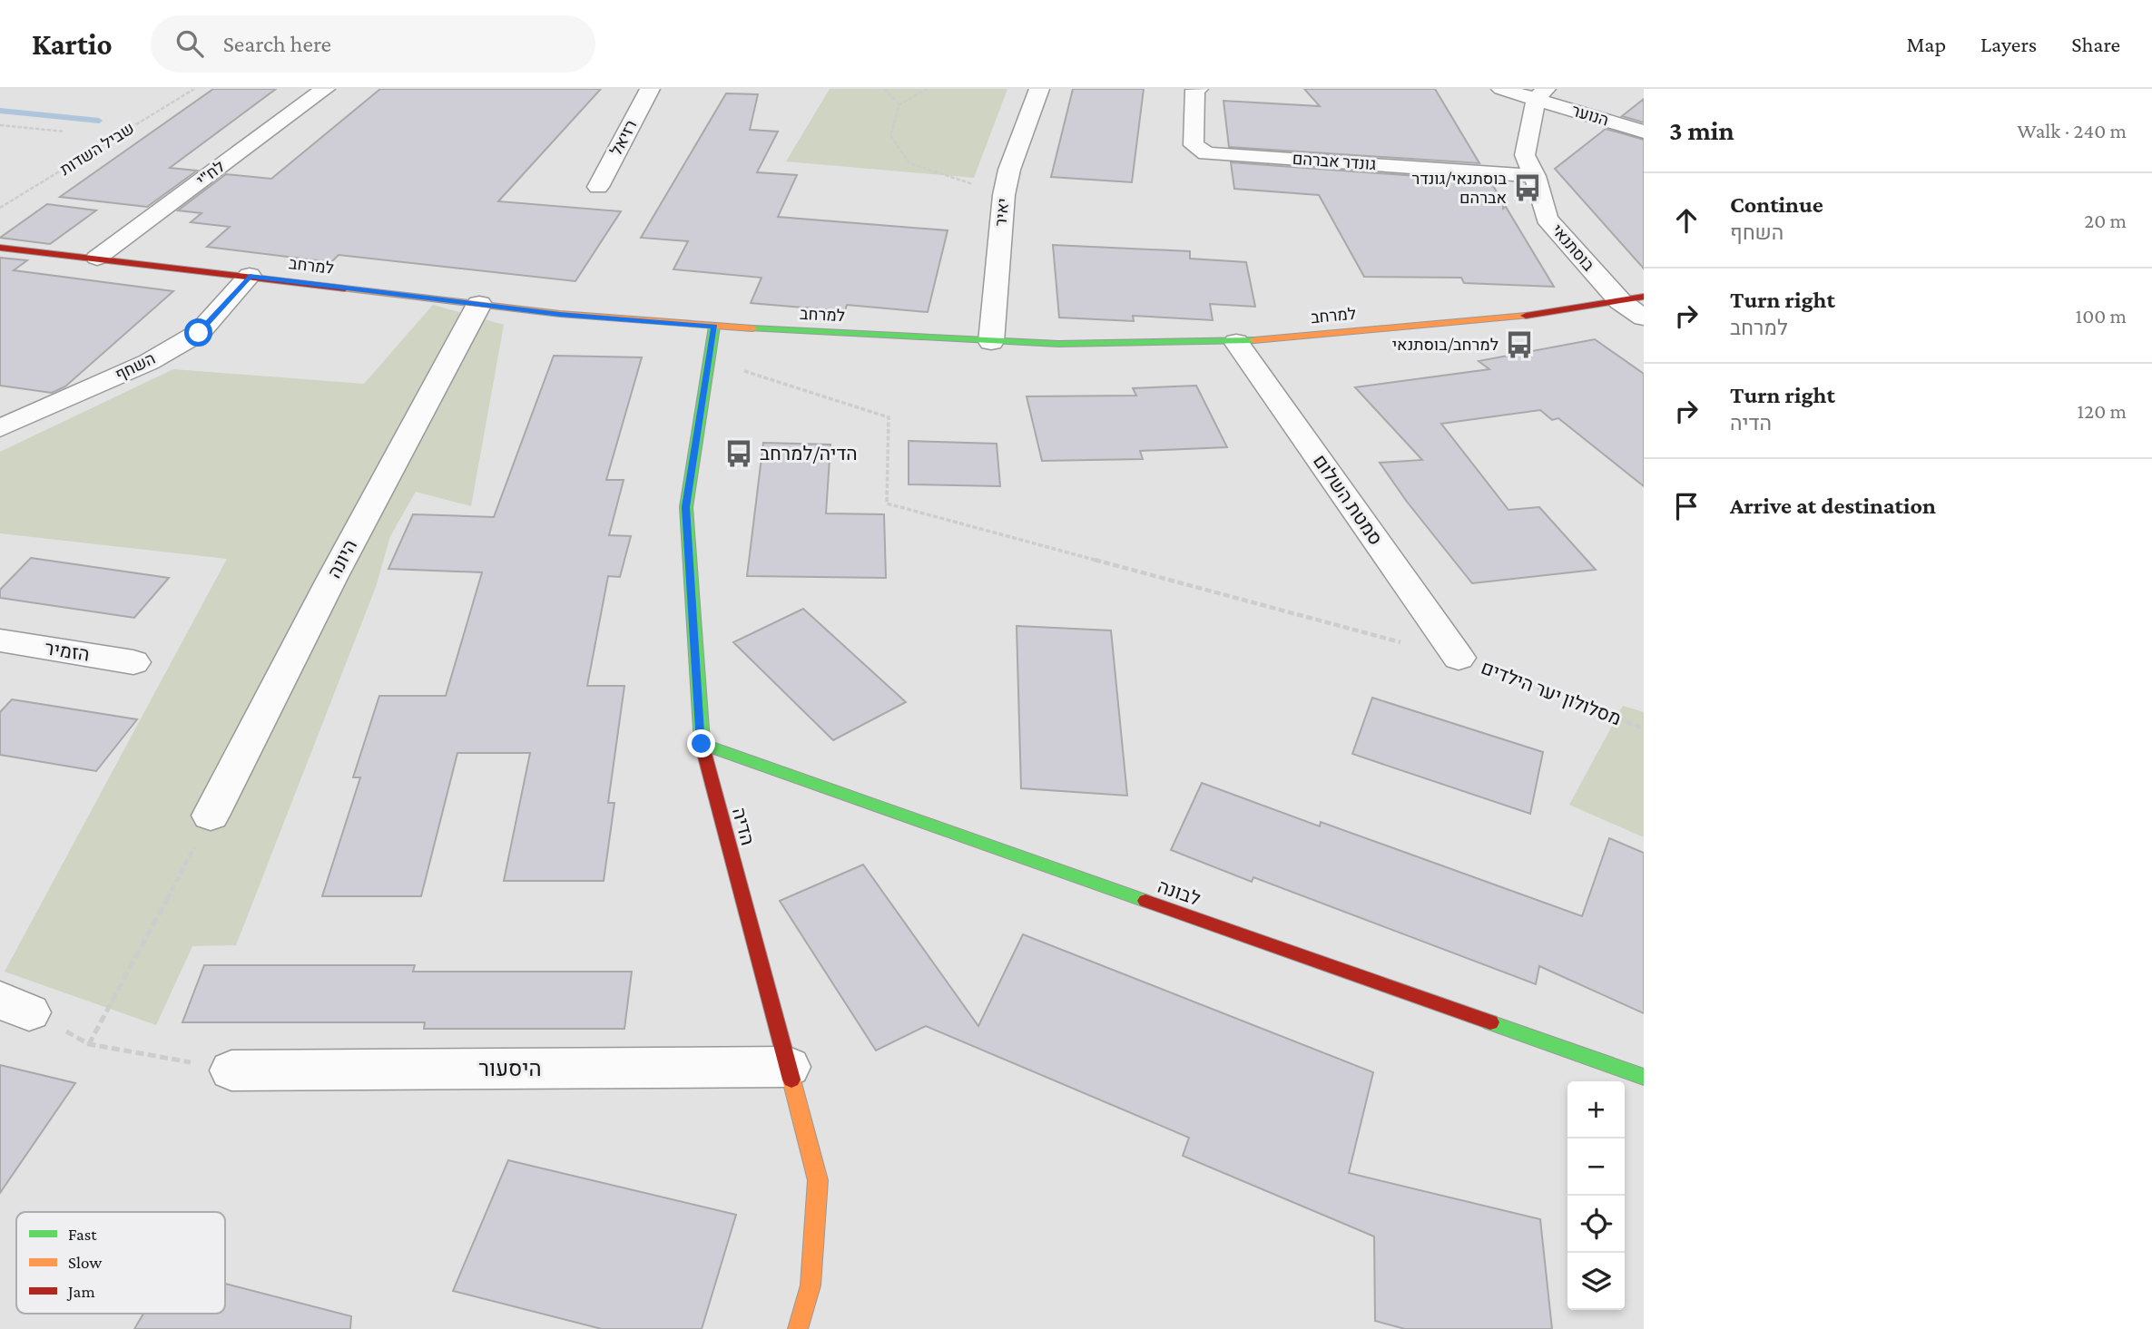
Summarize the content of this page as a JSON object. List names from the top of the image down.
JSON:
{
  "streets": {
    "street": [
      "הנוער",
      "רזיאל",
      "גונדר אברהם",
      "לח\"י",
      "יאיר",
      "בוסתנאי",
      "למרחב",
      "השחף",
      "סמטת השלום",
      "היונה",
      "הזמיר",
      "הדיה",
      "לבונה",
      "היסעור"
    ],
    "path": ["שביל השדות", "מסלולון יער הילדים"]
  },
  "crossings": [
    ["הנוער", "בוסתנאי"],
    ["גונדר אברהם", "בוסתנאי"],
    ["לח\"י", "למרחב"],
    ["יאיר", "למרחב"],
    ["בוסתנאי", "למרחב"],
    ["למרחב", "השחף"],
    ["למרחב", "סמטת השלום"],
    ["למרחב", "היונה"],
    ["למרחב", "הדיה"],
    ["סמטת השלום", "מסלולון יער הילדים"],
    ["מסלולון יער הילדים", "הדיה"],
    ["הדיה", "לבונה"],
    ["הדיה", "היסעור"]
  ],
  "places": {
    "bus stop": ["בוסתנאי/גונדר אברהם", "למרחב/בוסתנאי", "הדיה/למרחב"]
  },
  "legend": ["Fast", "Slow", "Jam"],
  "page": {
    "header": "Kartio",
    "search": "Search here",
    "nav": ["Map", "Layers", "Share"],
    "heading": ["3 min", "Walk · 240 m"],
    "list": [
      ["Continue", "השחף", "20 m"],
      ["Turn right", "למרחב", "100 m"],
      ["Turn right", "הדיה", "120 m"],
      "Arrive at destination"
    ],
    "map_buttons": ["+", "−"]
  }
}
